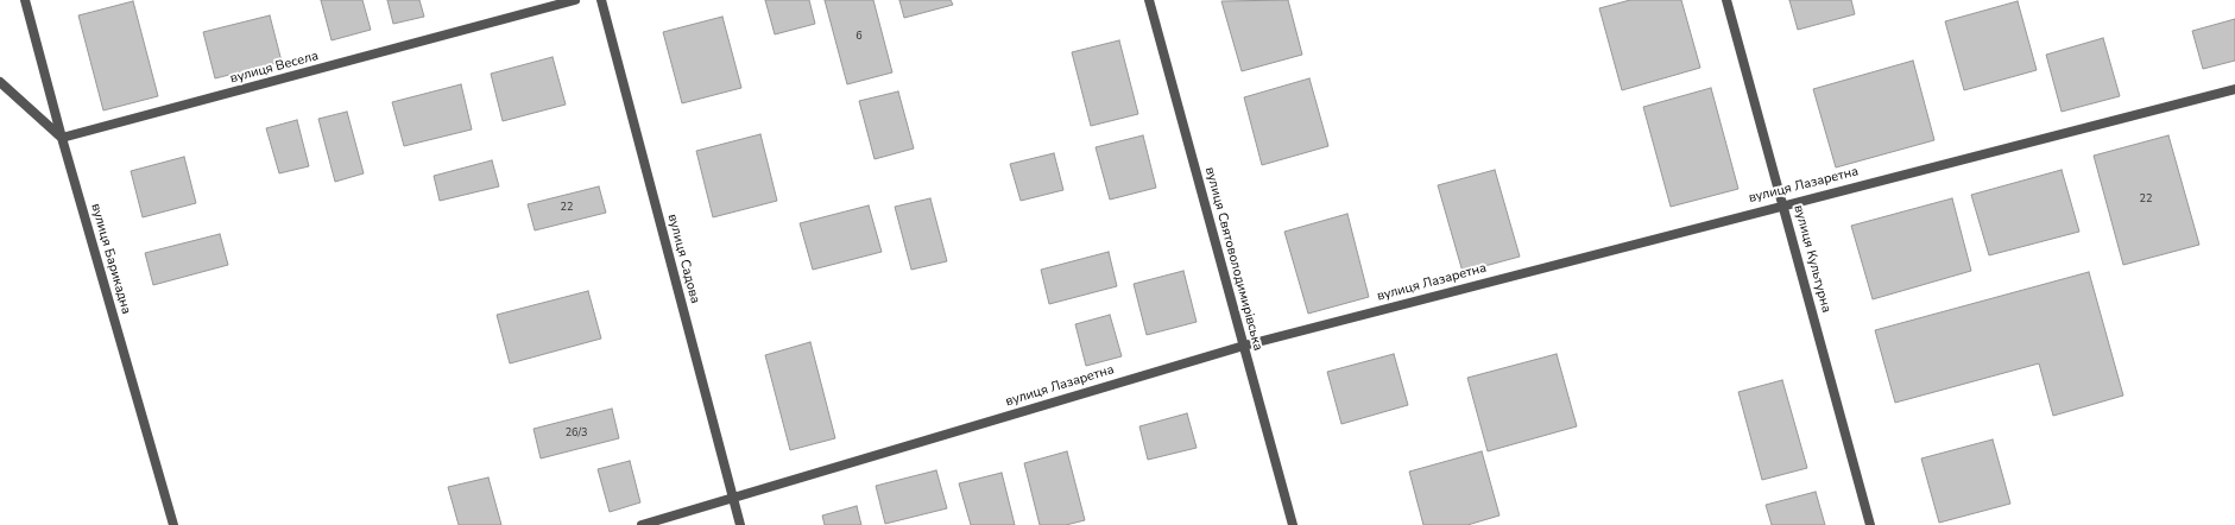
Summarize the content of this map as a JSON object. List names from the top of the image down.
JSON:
{
  "streets": {
    "street": [
      "вулиця Весела",
      "вулиця Лазаретна",
      "вулиця Барикадна",
      "вулиця Садова",
      "вулиця Святоволодимирівська",
      "вулиця Культурна"
    ]
  },
  "crossings": [
    ["вулиця Весела", "вулиця Барикадна"],
    ["вулиця Лазаретна", "вулиця Садова"],
    ["вулиця Лазаретна", "вулиця Святоволодимирівська"],
    ["вулиця Лазаретна", "вулиця Культурна"]
  ],
  "house_numbers": [
    "6",
    "22",
    "22",
    "26/3"
  ]
}
